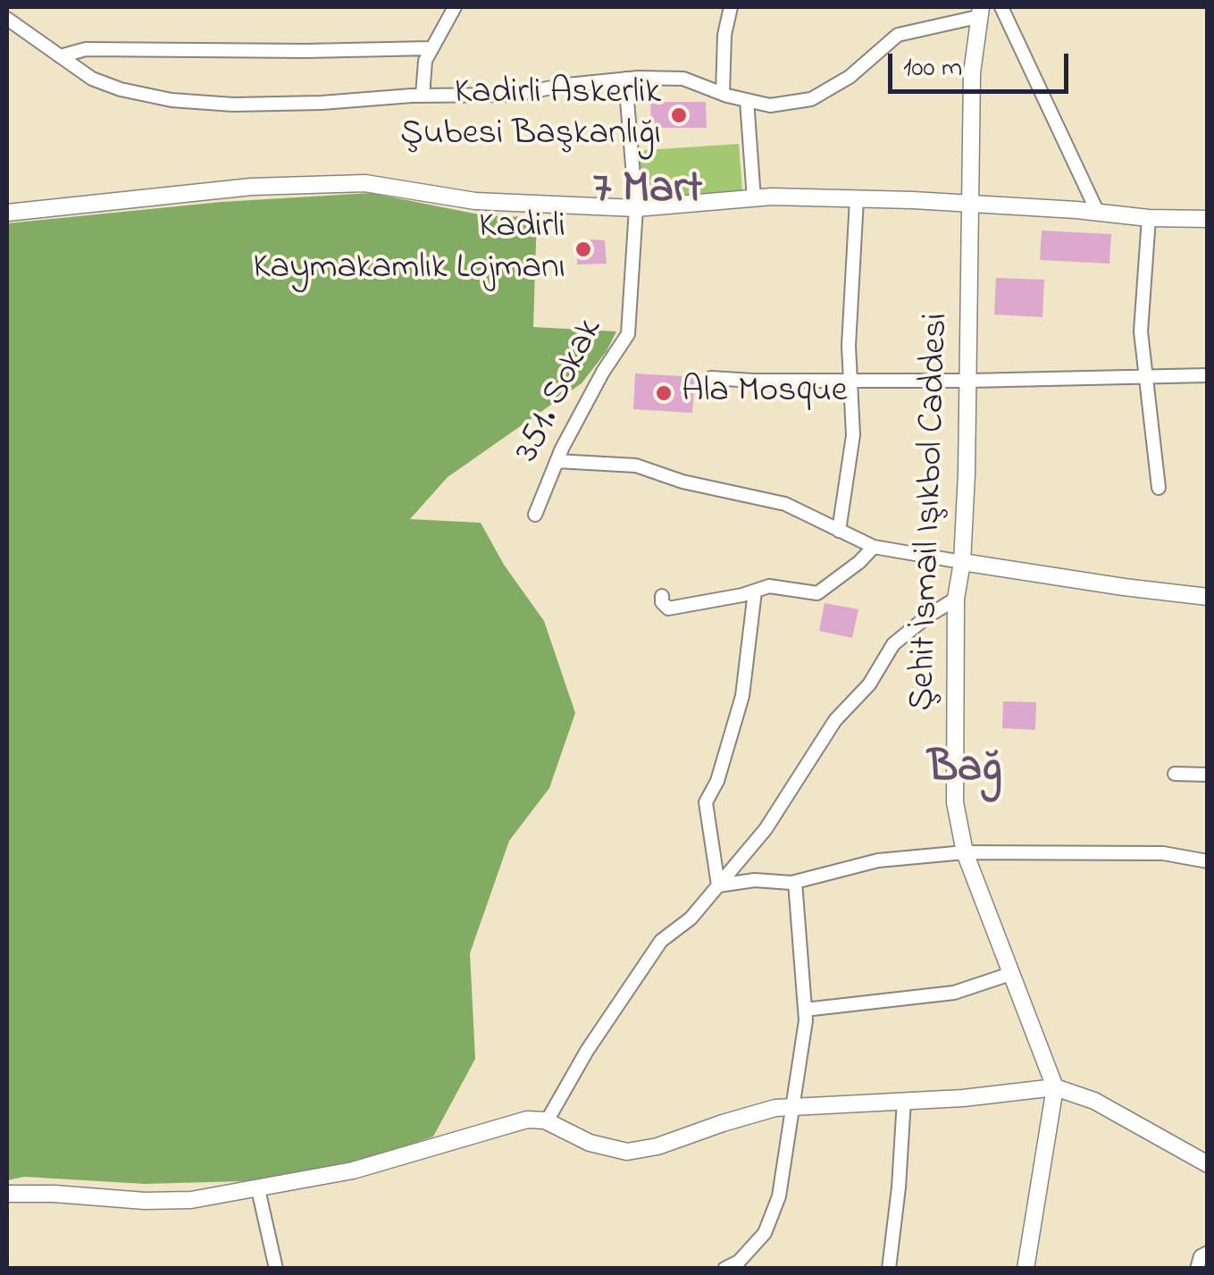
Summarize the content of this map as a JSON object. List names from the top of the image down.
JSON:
{
  "streets": {
    "street": ["351. Sokak", "Şehit İsmail Işıkbol Caddesi"]
  },
  "districts": ["7 Mart", "Bağ"],
  "places": ["Kadirli Askerlik Şubesi Başkanlığı", "Kadirli Kaymakamlık Lojmanı", "Ala Mosque"],
  "scale_bar": "100 m"
}
